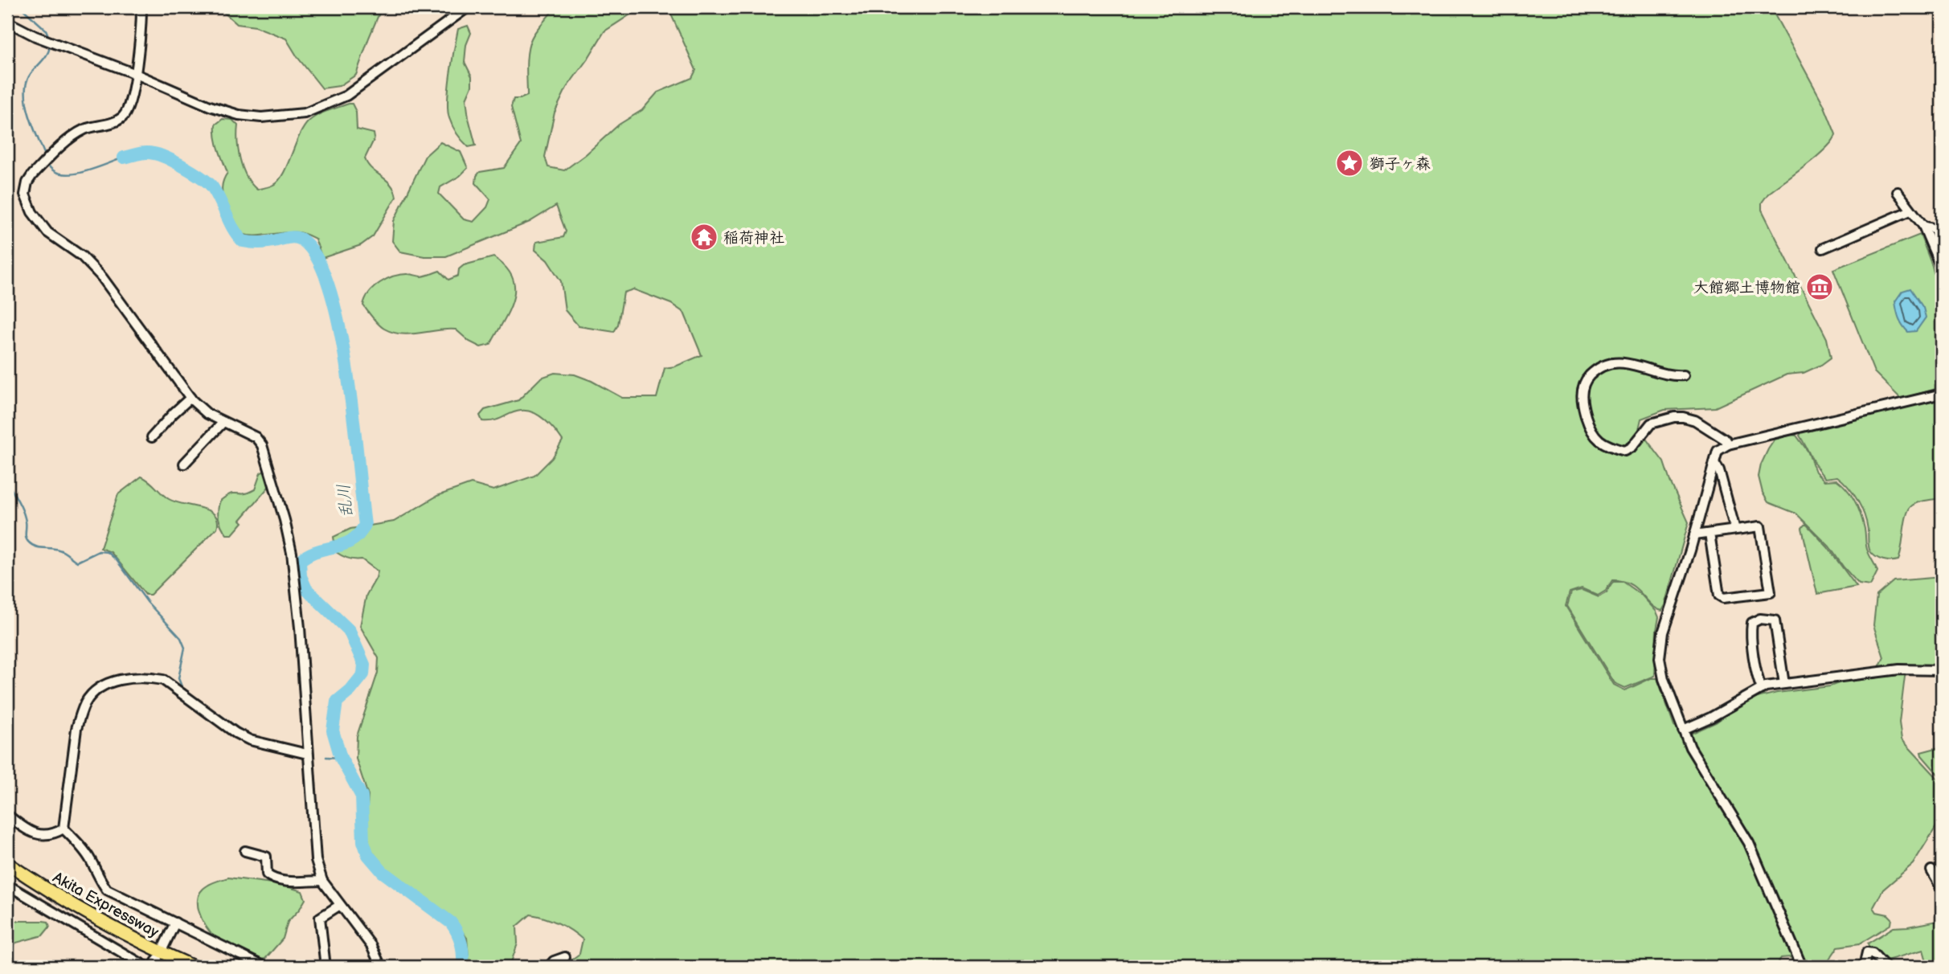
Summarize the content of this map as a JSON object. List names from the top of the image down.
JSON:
{
  "streets": {
    "highway": ["Akita Expressway"]
  },
  "water": ["乱川"],
  "places": {
    "place": ["獅子ヶ森"],
    "temple": ["稲荷神社"],
    "museum": ["大館郷土博物館"]
  }
}
